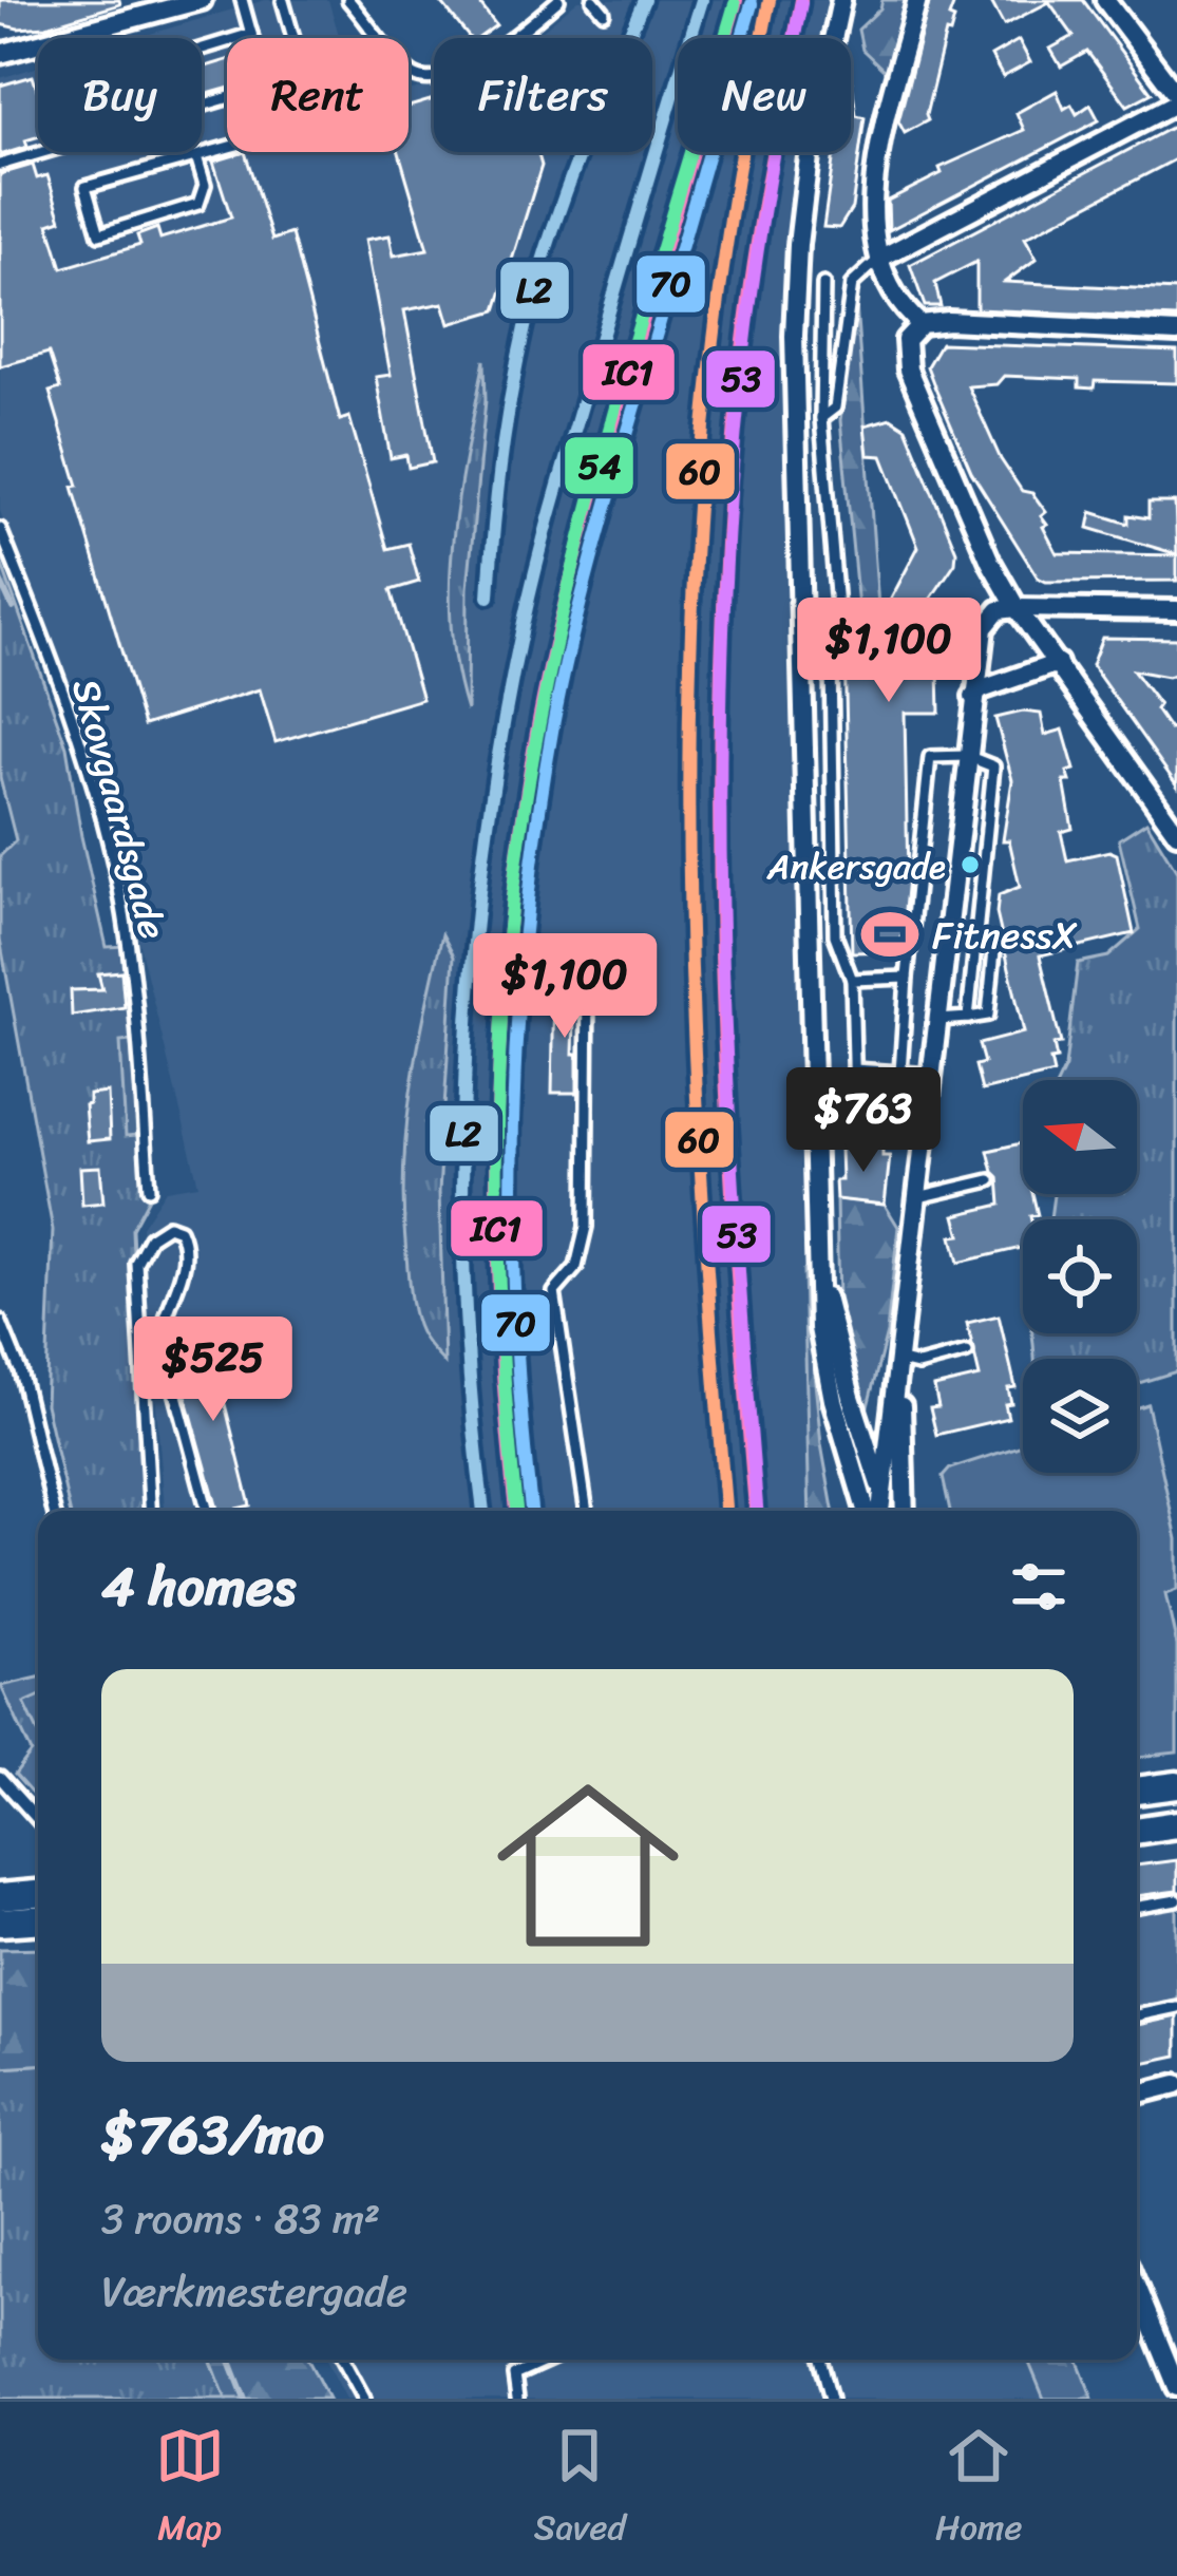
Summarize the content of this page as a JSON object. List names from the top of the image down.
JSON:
{
  "streets": {
    "lane": ["Skovgaardsgade"]
  },
  "places": {
    "other": ["Ankersgade"],
    "sports": ["FitnessX"]
  },
  "lines": [
    "transit line L2",
    "transit line IC1",
    "transit line 60",
    "transit line 53",
    "transit line 70",
    "transit line 54"
  ],
  "north": "left",
  "page": {
    "chip": [
      "Buy",
      "Rent",
      "Filters",
      "New"
    ],
    "price": [
      "$1,100",
      "$1,100",
      "$763",
      "$525"
    ],
    "heading": "4 homes",
    "list": [
      {
        "name": "$763/mo",
        "note": "3 rooms · 83 m² · Værkmestergade"
      }
    ],
    "tabs": ["Map", "Saved", "Home"]
  }
}
